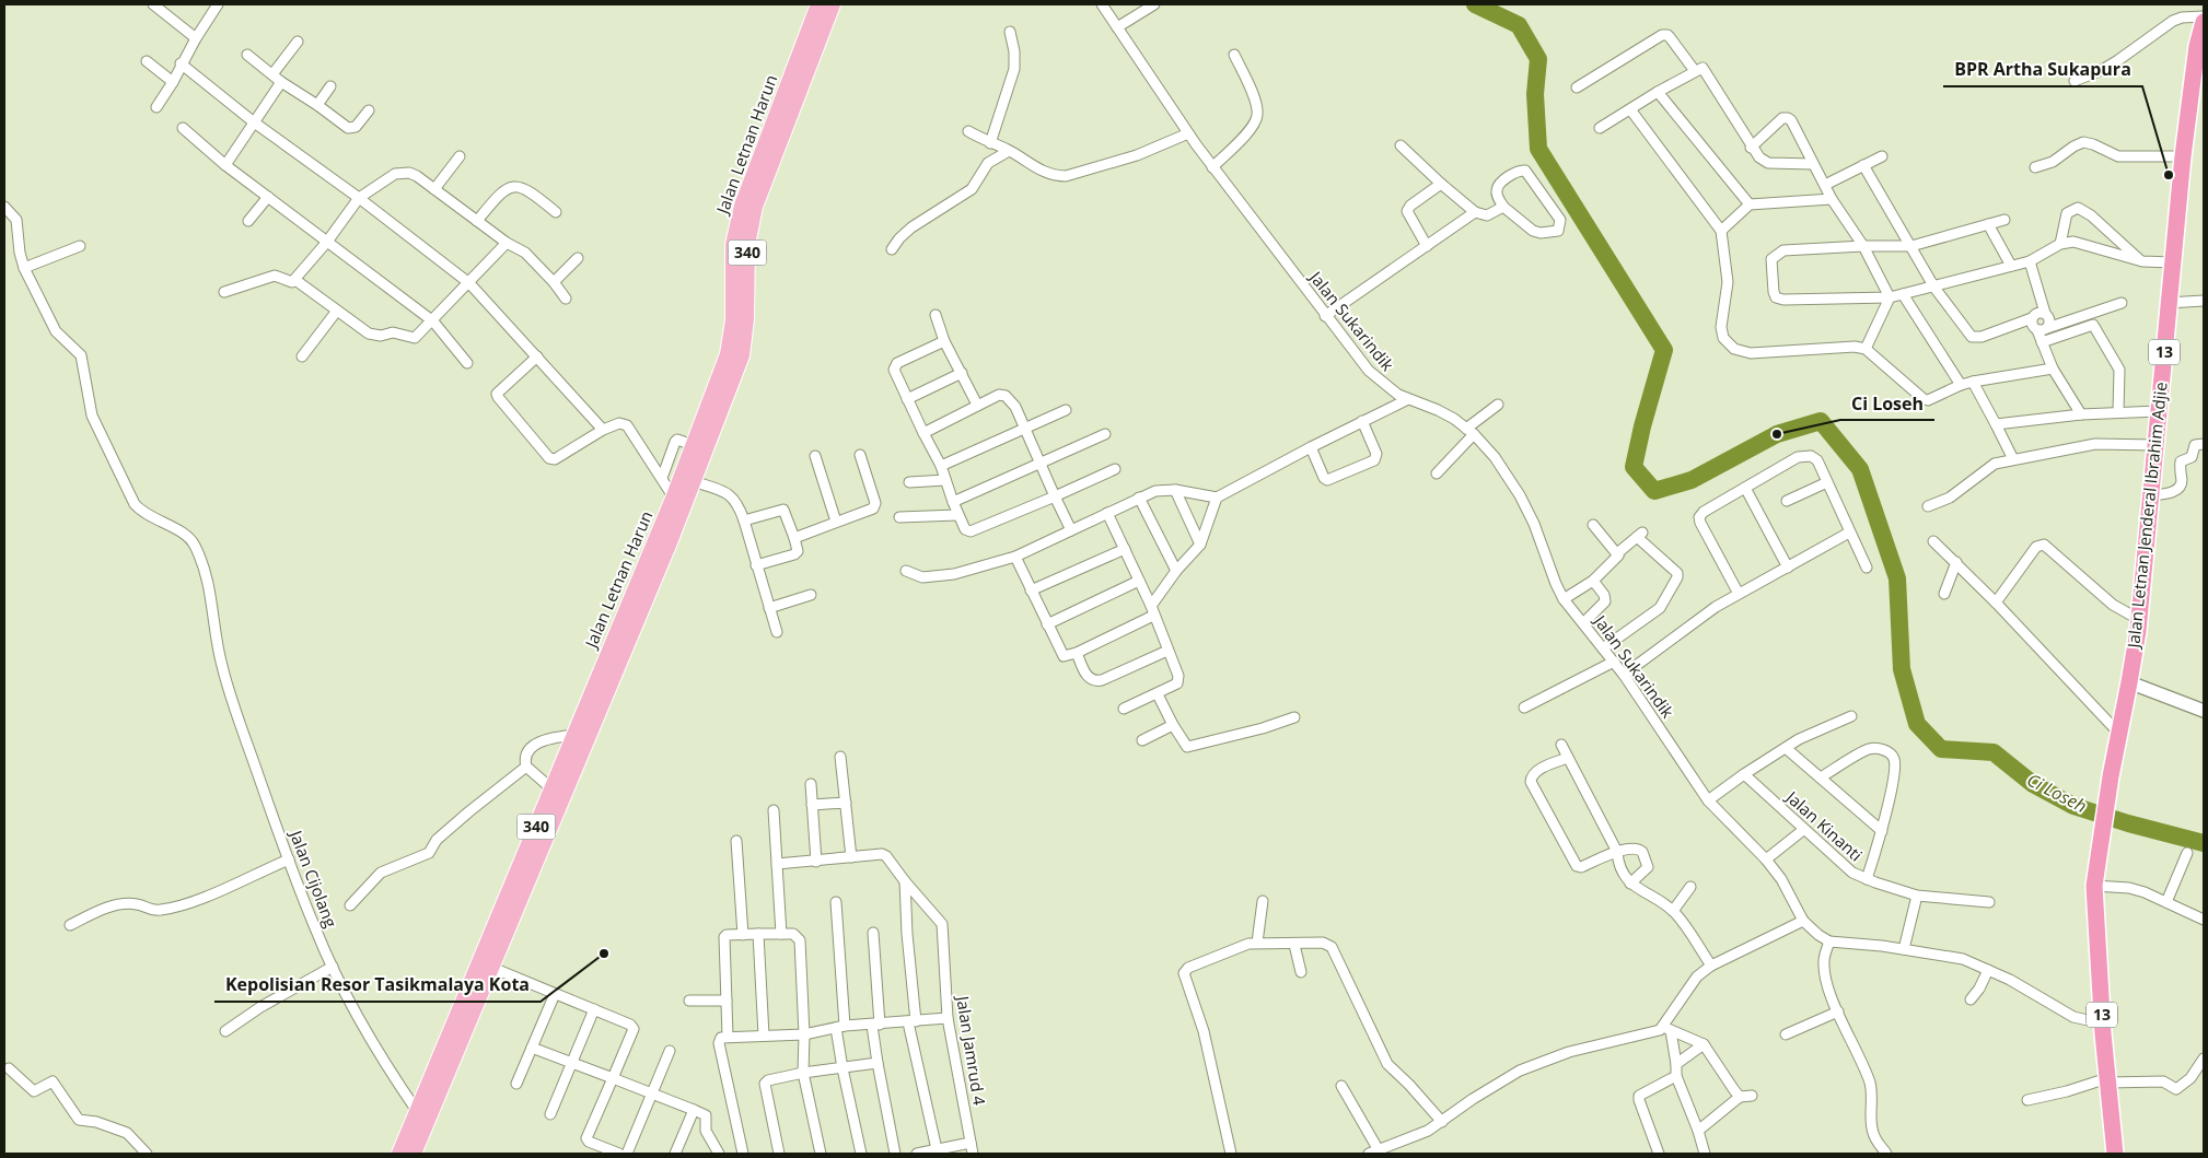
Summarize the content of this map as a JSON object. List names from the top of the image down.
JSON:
{
  "streets": {
    "highway": ["13", "Jalan Letnan Jenderal Ibrahim Adjie"],
    "main road": ["Jalan Letnan Harun", "340"],
    "street": [
      "Jalan Sukarindik",
      "Jalan Kinanti",
      "Jalan Cijolang",
      "Jalan Jamrud 4"
    ]
  },
  "crossings": [
    ["Jalan Letnan Harun", "Jalan Cijolang"],
    ["13", "Jalan Letnan Jenderal Ibrahim Adjie"]
  ],
  "water": ["Ci Loseh"],
  "places": ["BPR Artha Sukapura", "Ci Loseh", "Kepolisian Resor Tasikmalaya Kota"]
}
